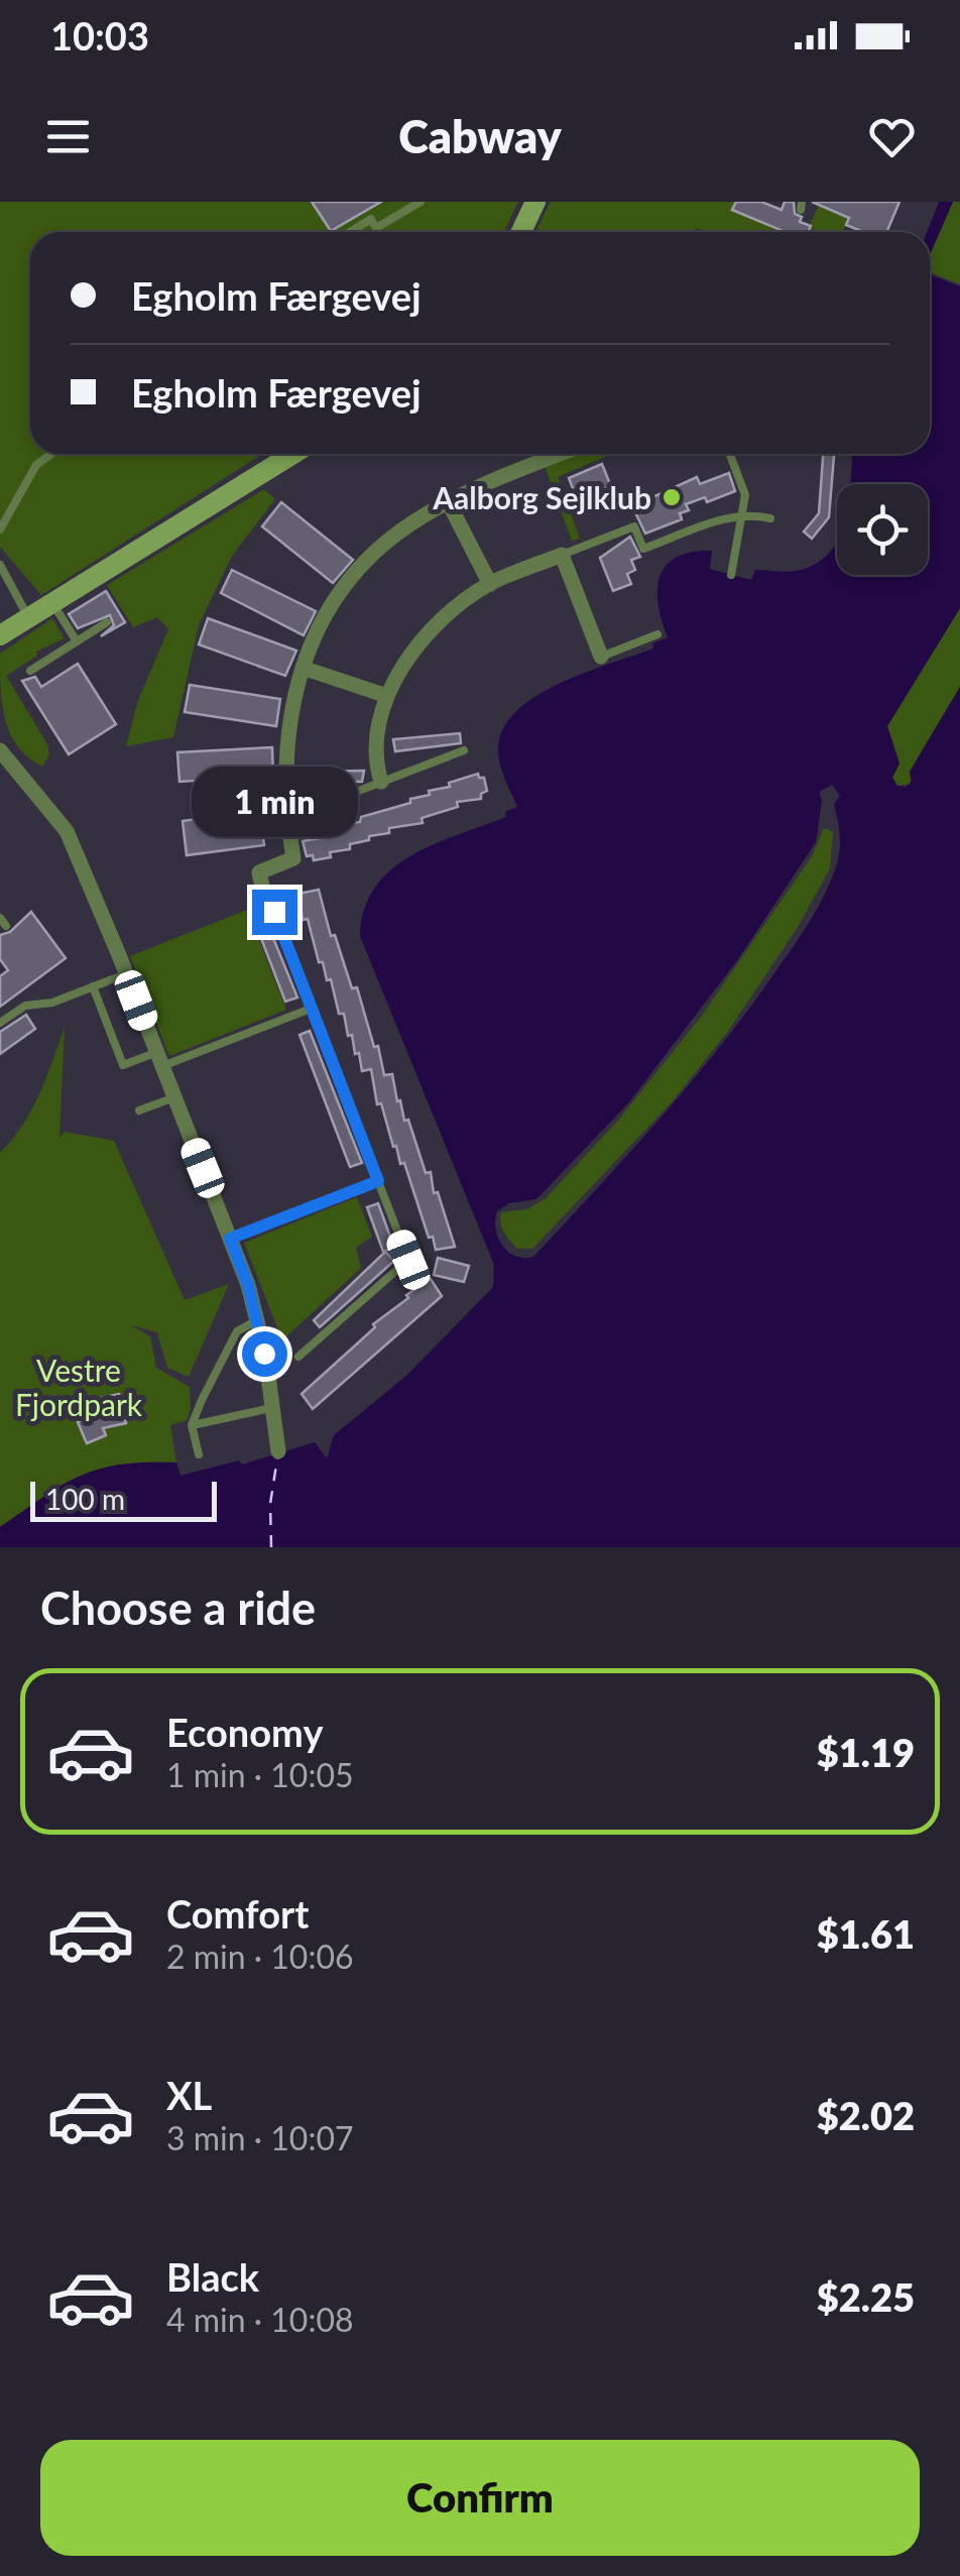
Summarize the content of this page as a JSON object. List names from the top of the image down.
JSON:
{
  "parks": ["Vestre Fjordpark"],
  "places": ["Aalborg Sejlklub"],
  "scale_bar": "100 m",
  "page": {
    "status": "10:03",
    "header": "Cabway",
    "banner": ["Egholm Færgevej", "Egholm Færgevej"],
    "bubble": "1 min",
    "scale": "100 m",
    "heading": "Choose a ride",
    "list": [
      {
        "name": "Economy",
        "note": "1 min · 10:05",
        "value": "$1.19"
      },
      {
        "name": "Comfort",
        "note": "2 min · 10:06",
        "value": "$1.61"
      },
      {
        "name": "XL",
        "note": "3 min · 10:07",
        "value": "$2.02"
      },
      {
        "name": "Black",
        "note": "4 min · 10:08",
        "value": "$2.25"
      }
    ],
    "buttons": "Confirm"
  }
}
